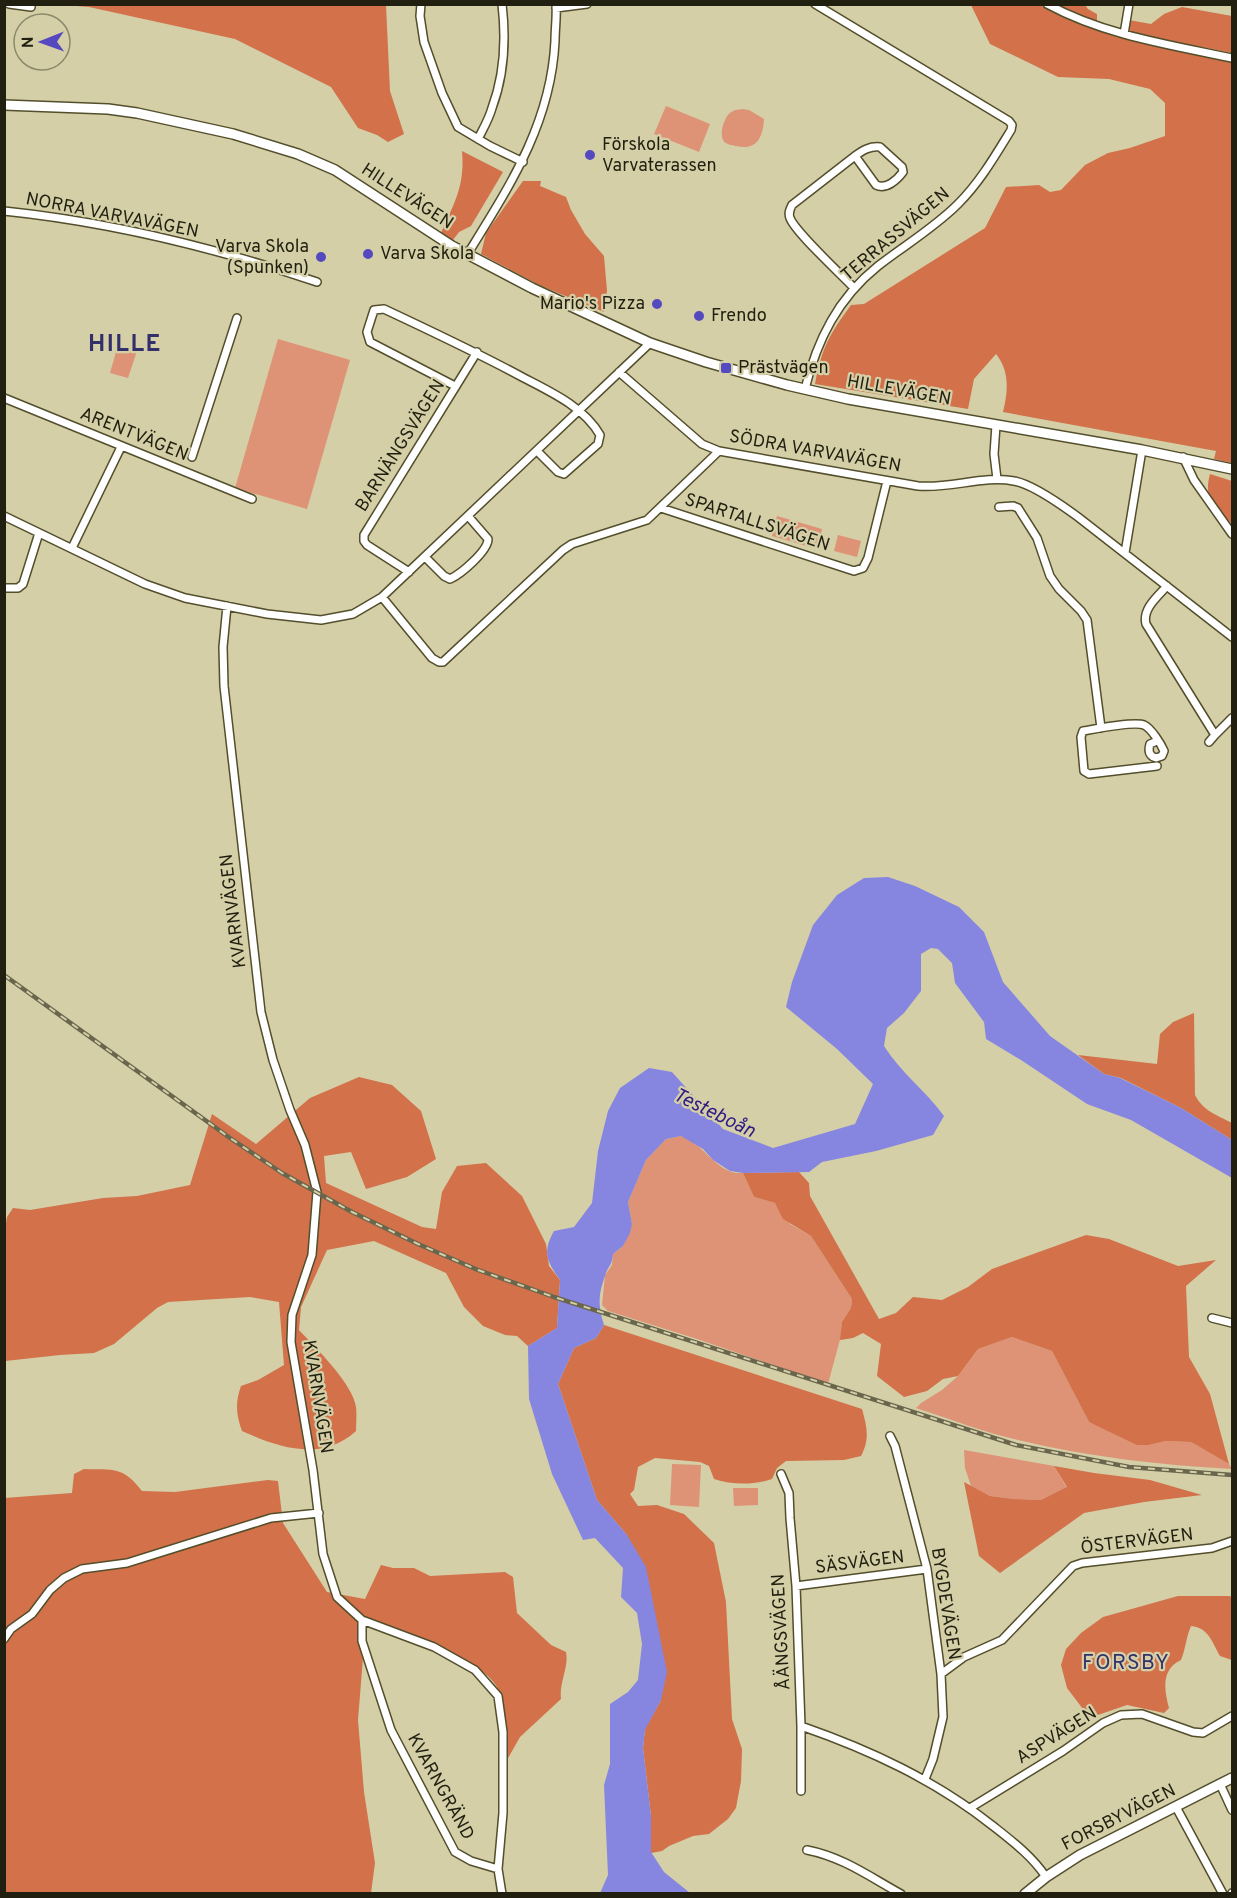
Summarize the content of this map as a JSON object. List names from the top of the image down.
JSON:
{
  "streets": {
    "street": [
      "HILLEVÄGEN",
      "NORRA VARVAVÄGEN",
      "TERRASSVÄGEN",
      "ARENTVÄGEN",
      "BARNÄNGSVÄGEN",
      "SÖDRA VARVAVÄGEN",
      "SPARTALLSVÄGEN",
      "KVARNVÄGEN",
      "ÖSTERVÄGEN",
      "SÄSVÄGEN",
      "BYGDEVÄGEN",
      "ÅÄNGSVÄGEN",
      "ASPVÄGEN",
      "KVARNGRÄND",
      "FORSBYVÄGEN"
    ]
  },
  "crossings": [
    ["HILLEVÄGEN", "TERRASSVÄGEN"],
    ["SÖDRA VARVAVÄGEN", "SPARTALLSVÄGEN"],
    ["KVARNVÄGEN", "KVARNGRÄND"],
    ["ÖSTERVÄGEN", "BYGDEVÄGEN"],
    ["SÄSVÄGEN", "BYGDEVÄGEN"],
    ["SÄSVÄGEN", "ÅÄNGSVÄGEN"]
  ],
  "districts": ["HILLE", "FORSBY"],
  "water": ["Testeboån"],
  "places": {
    "other": [
      "Förskola Varvaterassen",
      "Varva Skola",
      "Varva Skola (Spunken)",
      "Mario's Pizza",
      "Frendo"
    ],
    "transit": ["Prästvägen"]
  },
  "north": "left"
}
